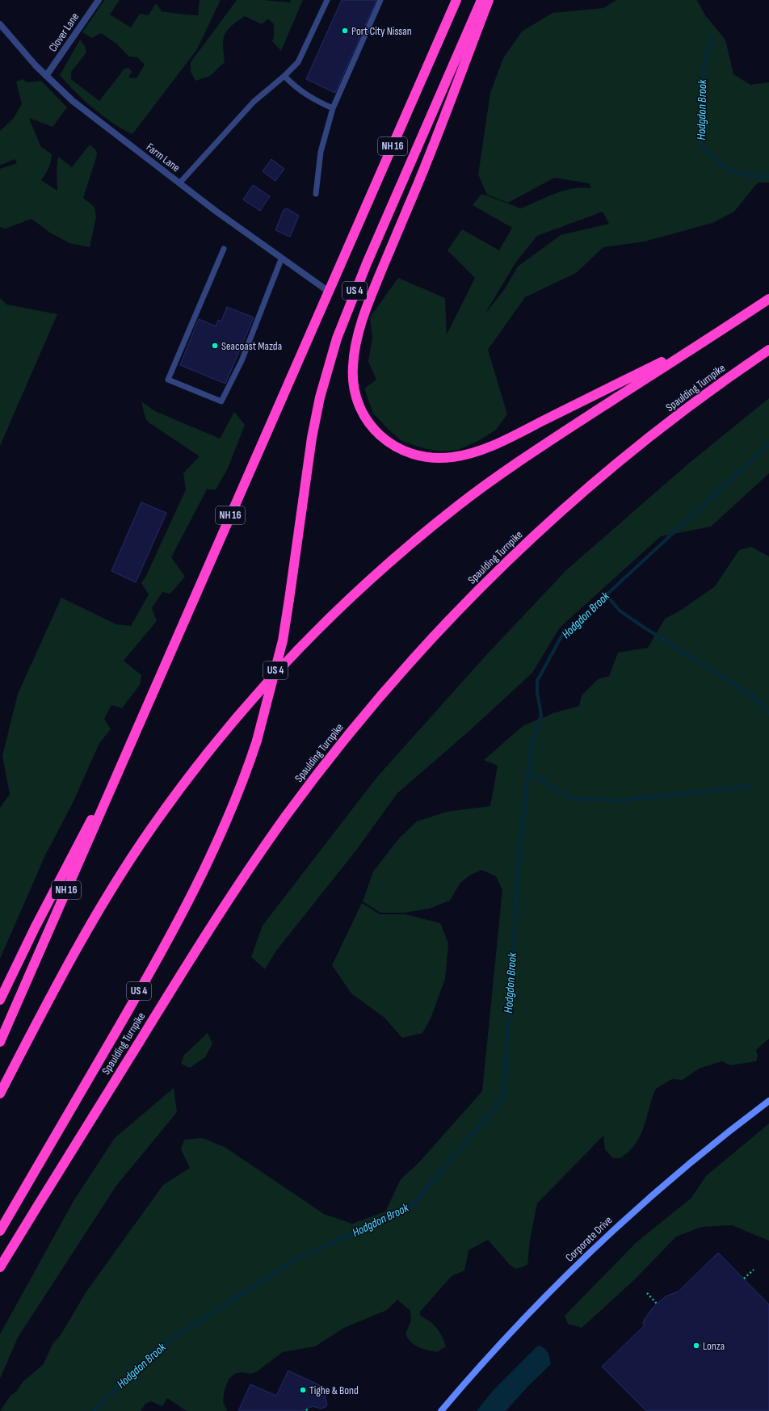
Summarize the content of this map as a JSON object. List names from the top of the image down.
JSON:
{
  "streets": {
    "highway": ["NH 16", "US 4", "Spaulding Turnpike"],
    "street": ["Clover Lane", "Farm Lane", "Corporate Drive"]
  },
  "crossings": [
    ["Clover Lane", "Farm Lane"],
    ["NH 16", "Farm Lane"]
  ],
  "water": ["Hodgdon Brook"],
  "places": [
    "Port City Nissan",
    "Seacoast Mazda",
    "Lonza",
    "Tighe & Bond"
  ]
}
